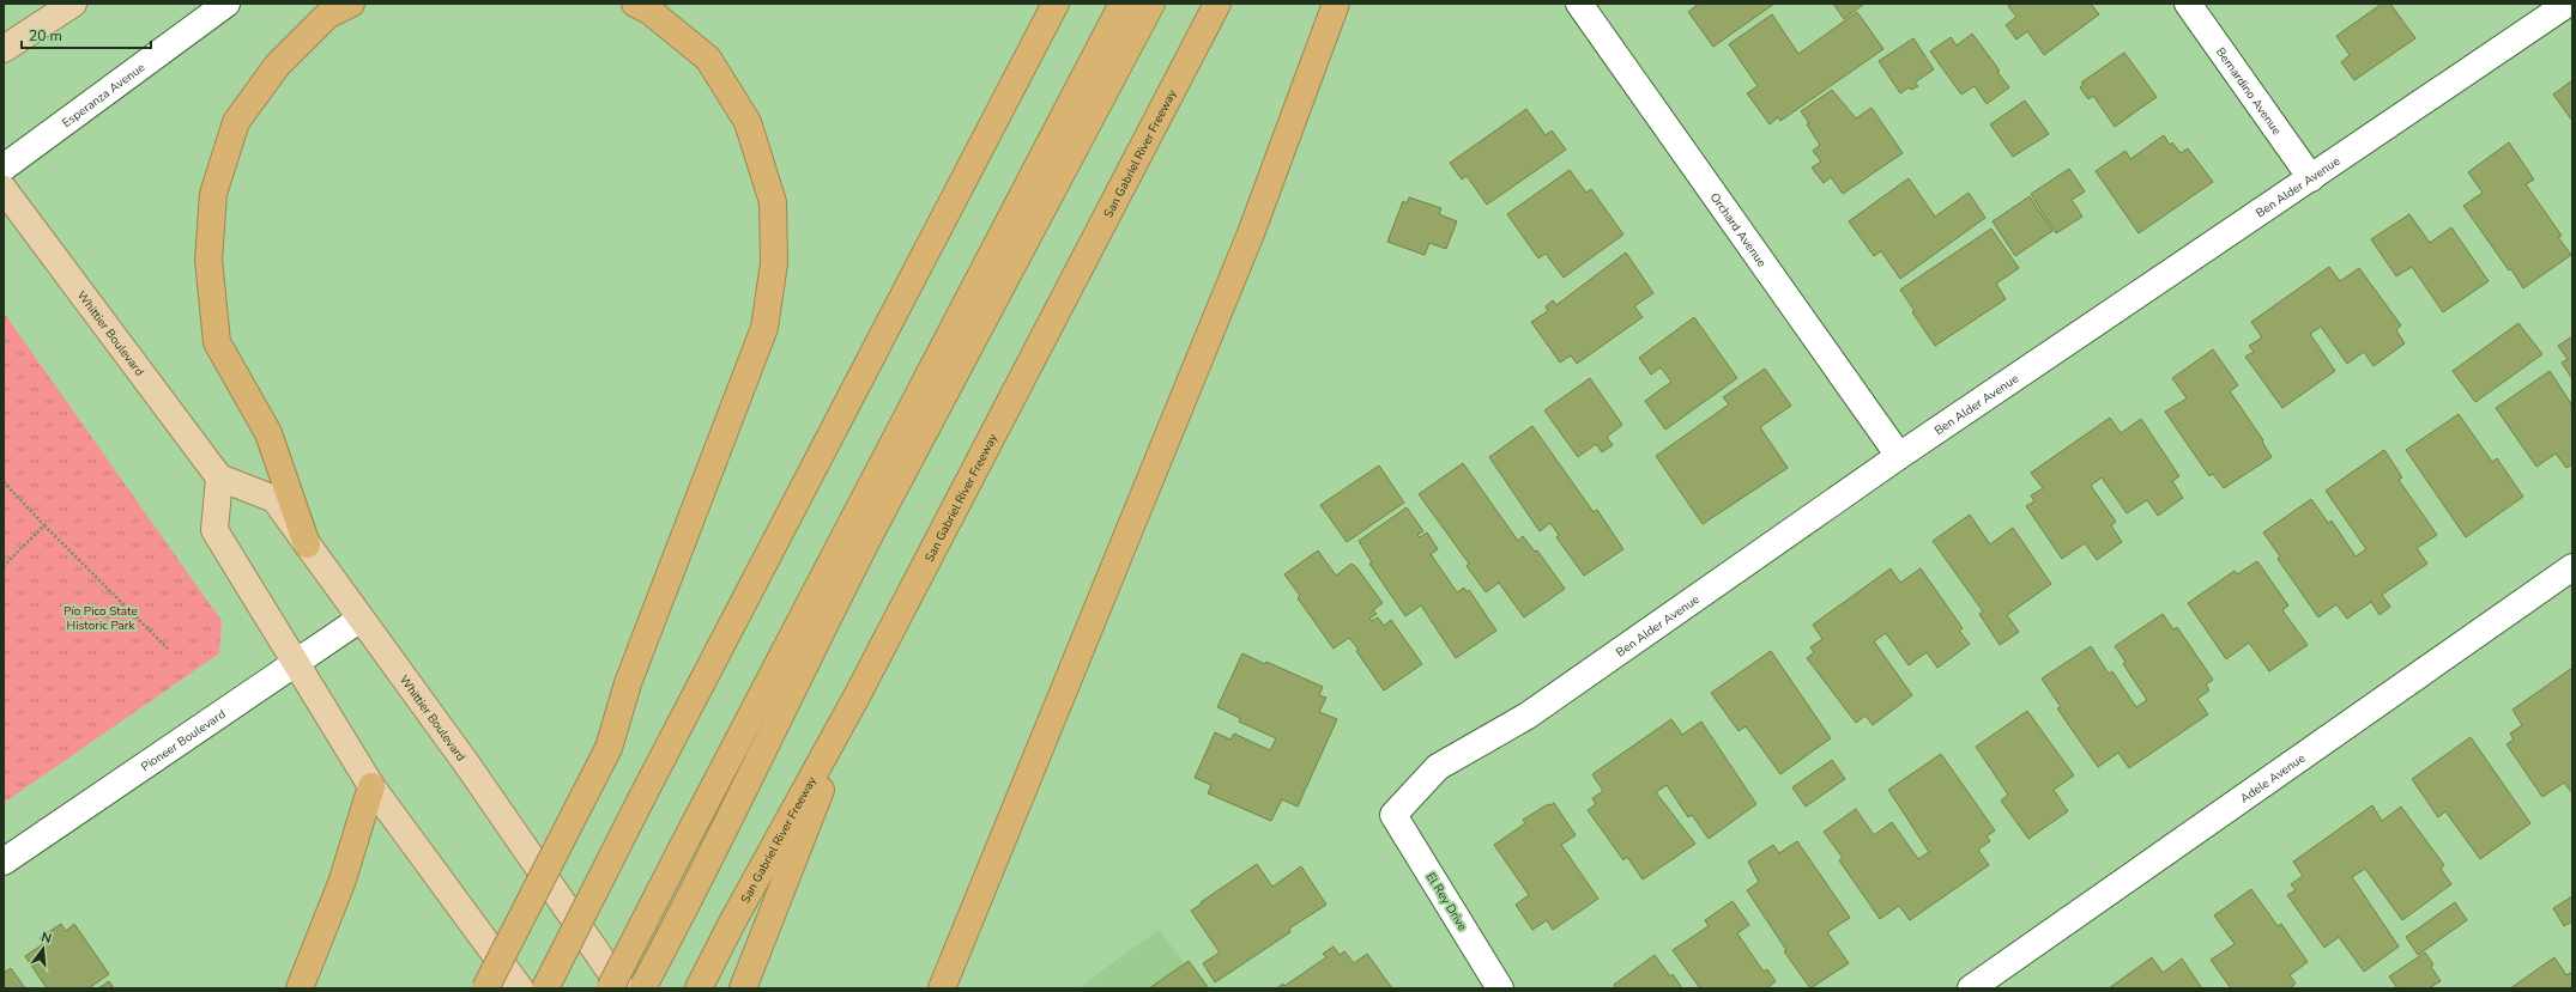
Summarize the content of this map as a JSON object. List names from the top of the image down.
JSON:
{
  "streets": {
    "highway": ["San Gabriel River Freeway"],
    "main road": ["Whittier Boulevard"],
    "street": [
      "Bernardino Avenue",
      "Esperanza Avenue",
      "Ben Alder Avenue",
      "Orchard Avenue",
      "Pioneer Boulevard",
      "Adele Avenue",
      "El Rey Drive"
    ]
  },
  "crossings": [
    ["Bernardino Avenue", "Ben Alder Avenue"],
    ["Ben Alder Avenue", "Orchard Avenue"],
    ["Ben Alder Avenue", "El Rey Drive"],
    ["Whittier Boulevard", "Pioneer Boulevard"]
  ],
  "parks": ["Pío Pico State Historic Park"],
  "scale_bar": "20 m",
  "north": "top"
}
